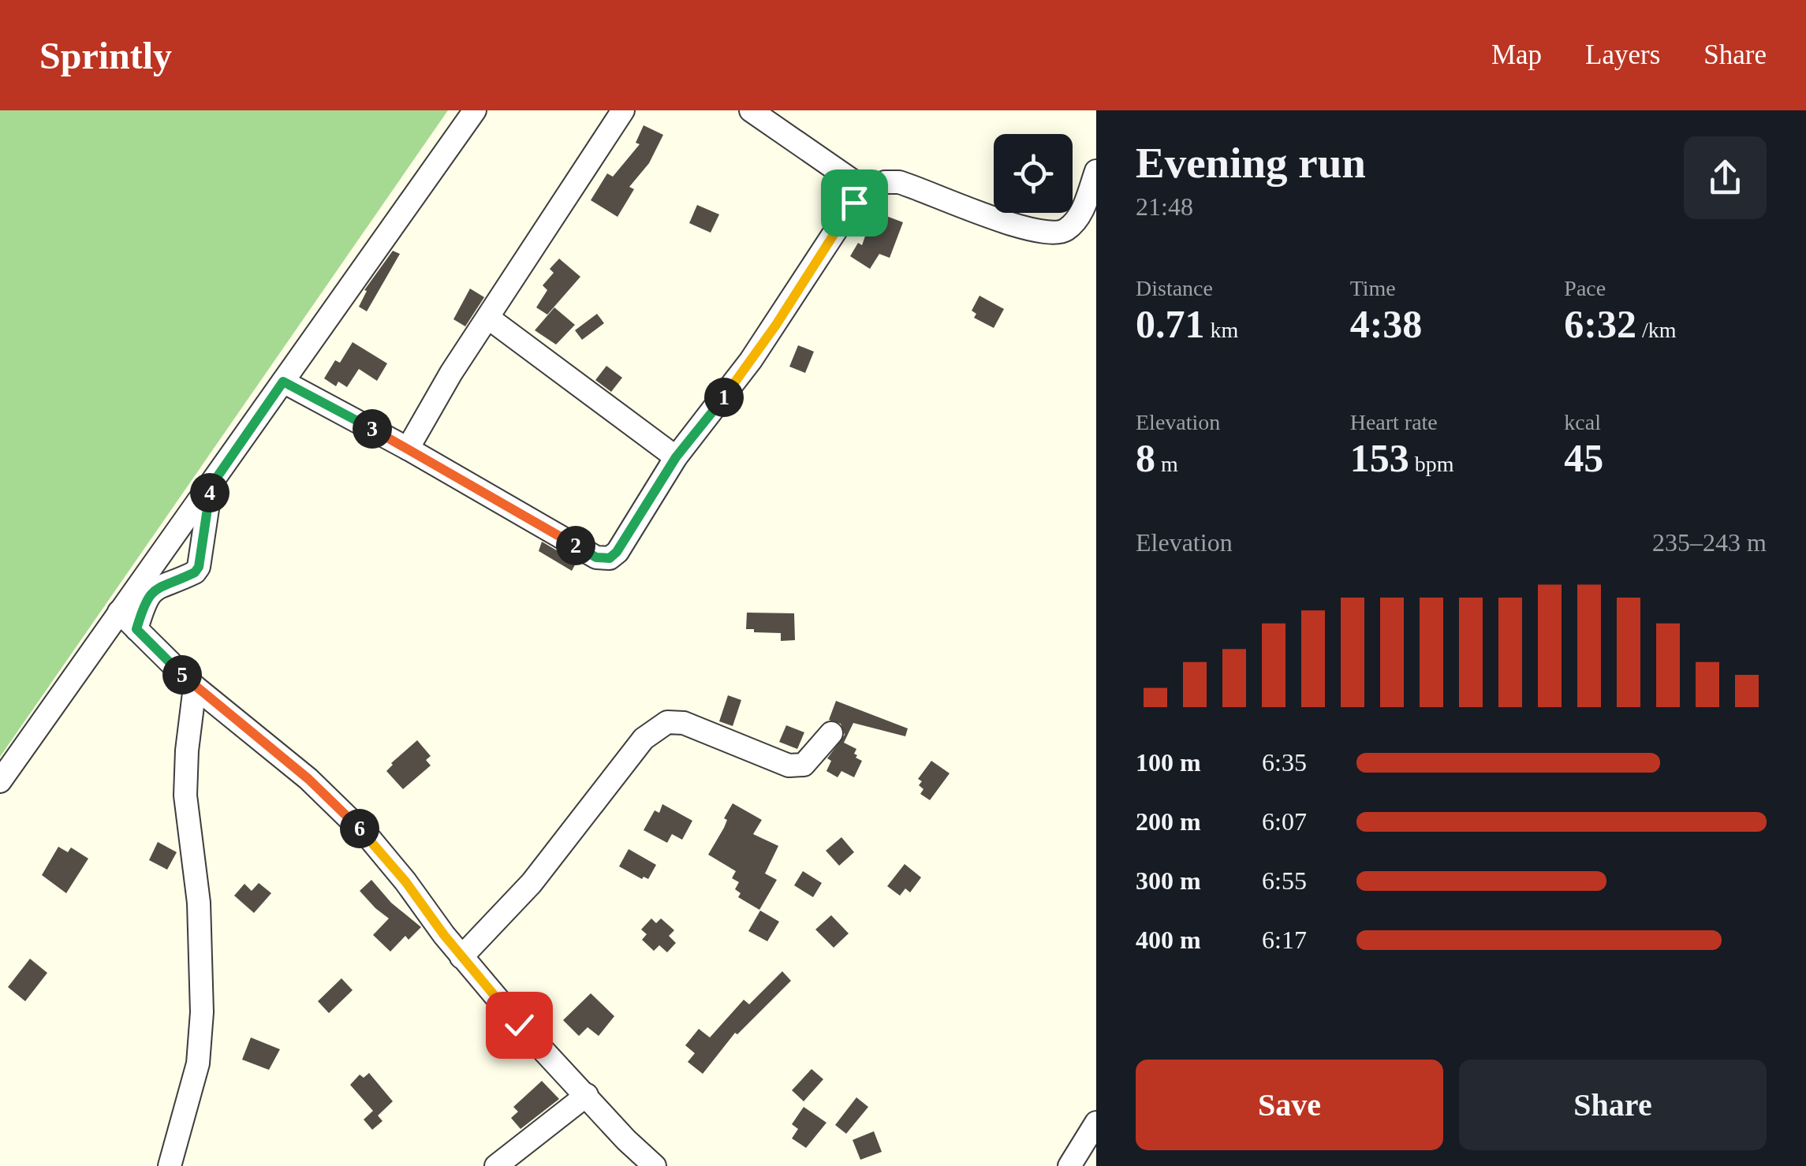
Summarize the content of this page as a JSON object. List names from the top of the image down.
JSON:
{
  "page": {
    "header": "Sprintly",
    "nav": ["Map", "Layers", "Share"],
    "heading": ["Evening run", "21:48"],
    "stats": [
      ["Distance", "0.71 km"],
      ["Time", "4:38"],
      ["Pace", "6:32 /km"],
      ["Elevation", "8 m"],
      ["Heart rate", "153 bpm"],
      ["kcal", "45"]
    ],
    "pins": [
      "1",
      "3",
      "4",
      "2",
      "5",
      "6"
    ],
    "chart": ["Elevation", "235–243 m"],
    "list": [
      {
        "name": "100 m",
        "note": "6:35"
      },
      {
        "name": "200 m",
        "note": "6:07"
      },
      {
        "name": "300 m",
        "note": "6:55"
      },
      {
        "name": "400 m",
        "note": "6:17"
      }
    ],
    "buttons": ["Save", "Share"]
  }
}
